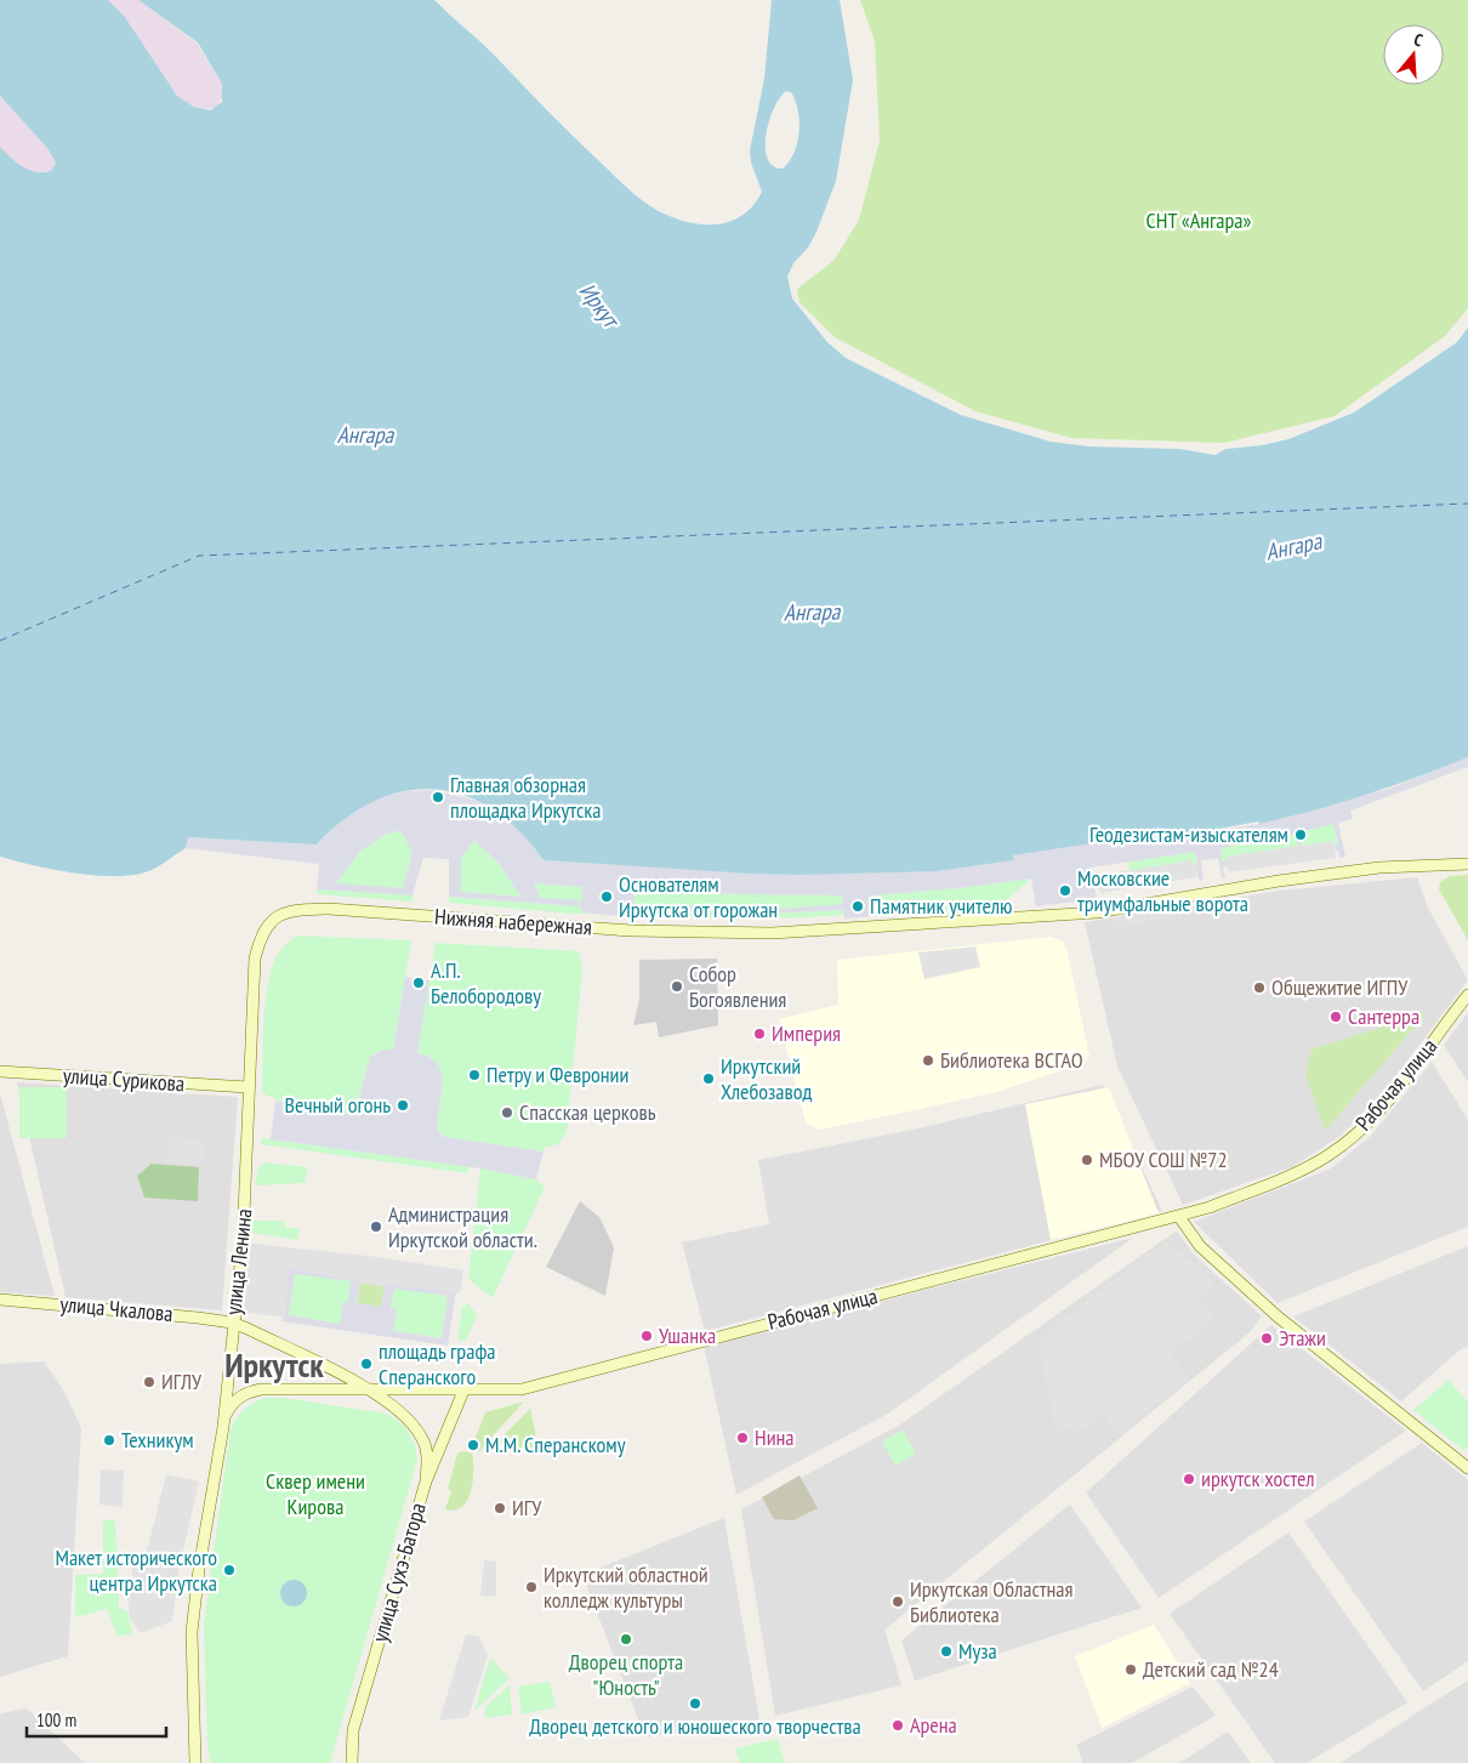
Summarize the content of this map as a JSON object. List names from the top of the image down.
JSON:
{
  "streets": {
    "main road": [
      "Нижняя набережная",
      "улица Сурикова",
      "Рабочая улица",
      "улица Ленина",
      "улица Чкалова",
      "улица Сухэ-Батора"
    ]
  },
  "crossings": [
    ["Нижняя набережная", "улица Ленина"],
    ["улица Сурикова", "улица Ленина"],
    ["Рабочая улица", "улица Ленина"],
    ["Рабочая улица", "улица Чкалова"],
    ["Рабочая улица", "улица Сухэ-Батора"],
    ["улица Ленина", "улица Чкалова"]
  ],
  "districts": ["Иркутск"],
  "water": ["Иркут", "Ангара"],
  "parks": ["СНТ «Ангара»", "Сквер имени Кирова"],
  "places": [
    "Главная обзорная площадка Иркутска",
    "Геодезистам-изыскателям",
    "Московские триумфальные ворота",
    "Основателям Иркутска от горожан",
    "Памятник учителю",
    "А.П. Белобородову",
    "Собор Богоявления",
    "Общежитие ИГПУ",
    "Сантерра",
    "Империя",
    "Библиотека ВСГАО",
    "Петру и Февронии",
    "Иркутский Хлебозавод",
    "Вечный огонь",
    "Спасская церковь",
    "МБОУ СОШ №72",
    "Администрация Иркутской области.",
    "Ушанка",
    "Этажи",
    "площадь графа Сперанского",
    "ИГЛУ",
    "Нина",
    "Техникум",
    "М.М. Сперанскому",
    "иркутск хостел",
    "ИГУ",
    "Макет исторического центра Иркутска",
    "Иркутский областной колледж культуры",
    "Иркутская Областная Библиотека",
    "Дворец спорта \"Юность\"",
    "Муза",
    "Детский сад №24",
    "Дворец детского и юношеского творчества",
    "Арена"
  ],
  "scale_bar": "100 m",
  "north": "top"
}
